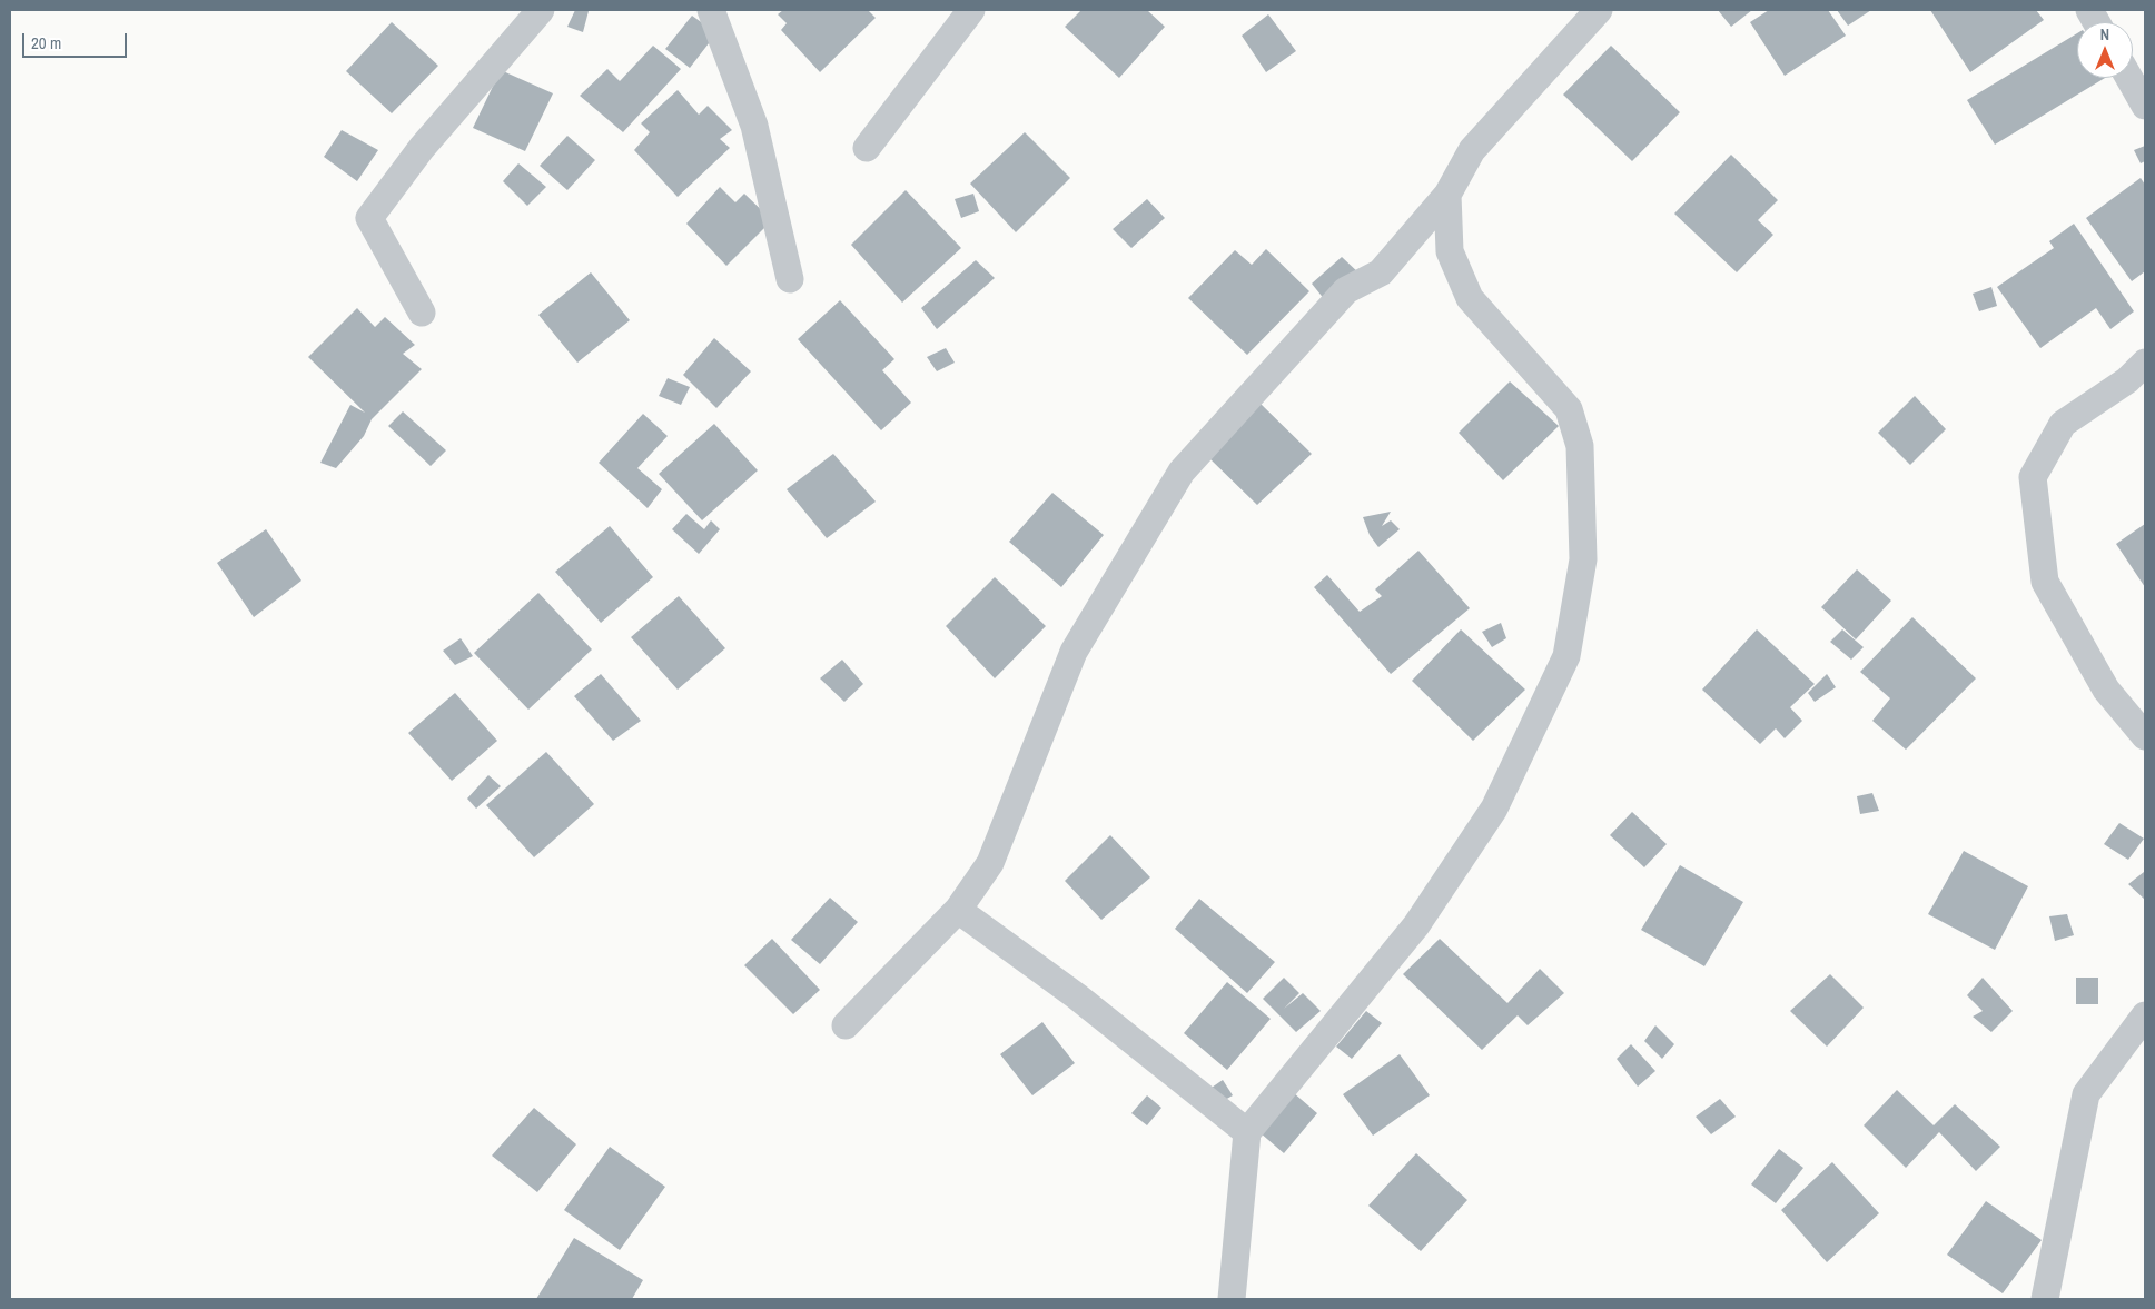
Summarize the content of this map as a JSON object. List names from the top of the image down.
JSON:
{
  "scale_bar": "20 m",
  "north": "top"
}
